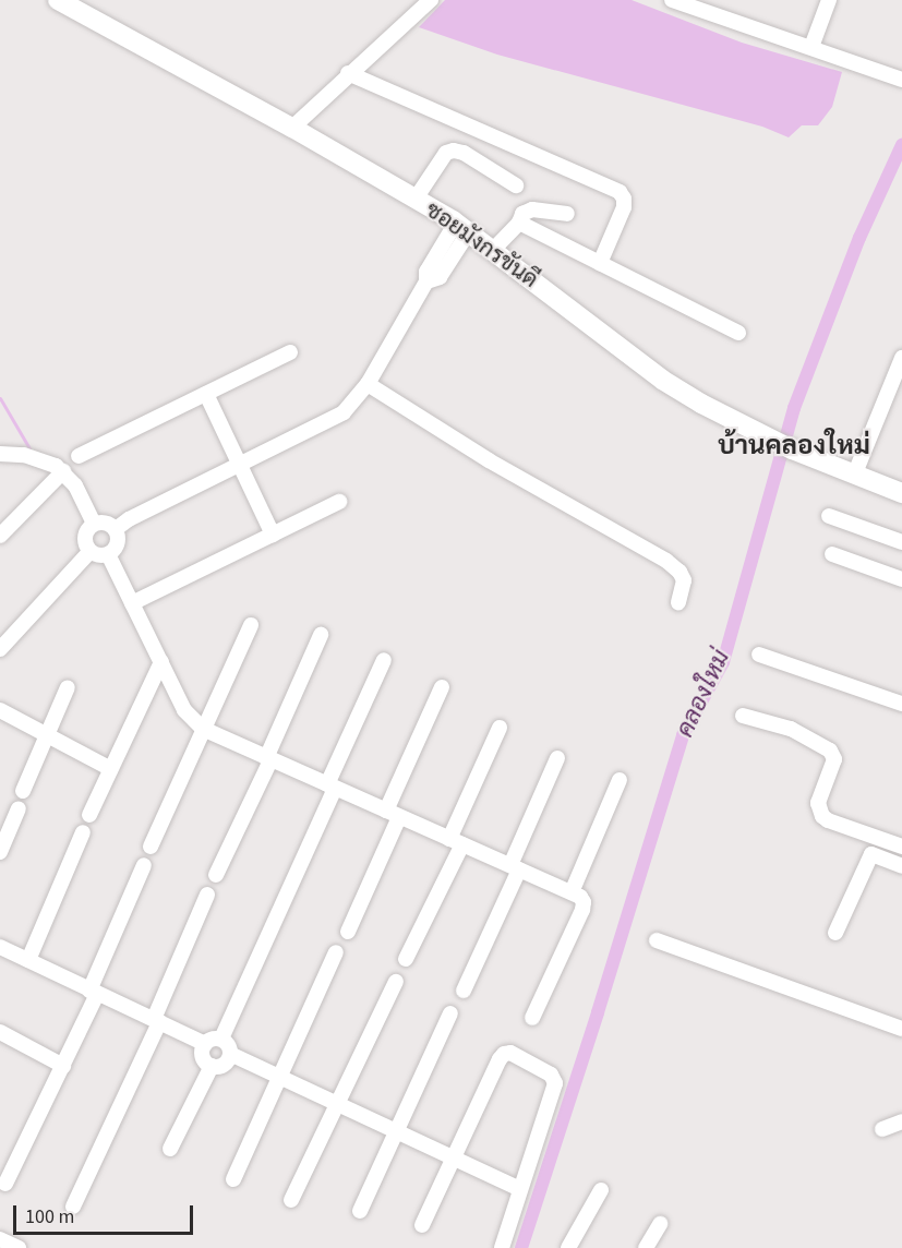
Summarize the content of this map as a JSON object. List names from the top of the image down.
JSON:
{
  "streets": {
    "street": ["ซอยมังกรขันดี"]
  },
  "districts": ["บ้านคลองใหม่"],
  "water": ["คลองใหม่"],
  "scale_bar": "100 m"
}
